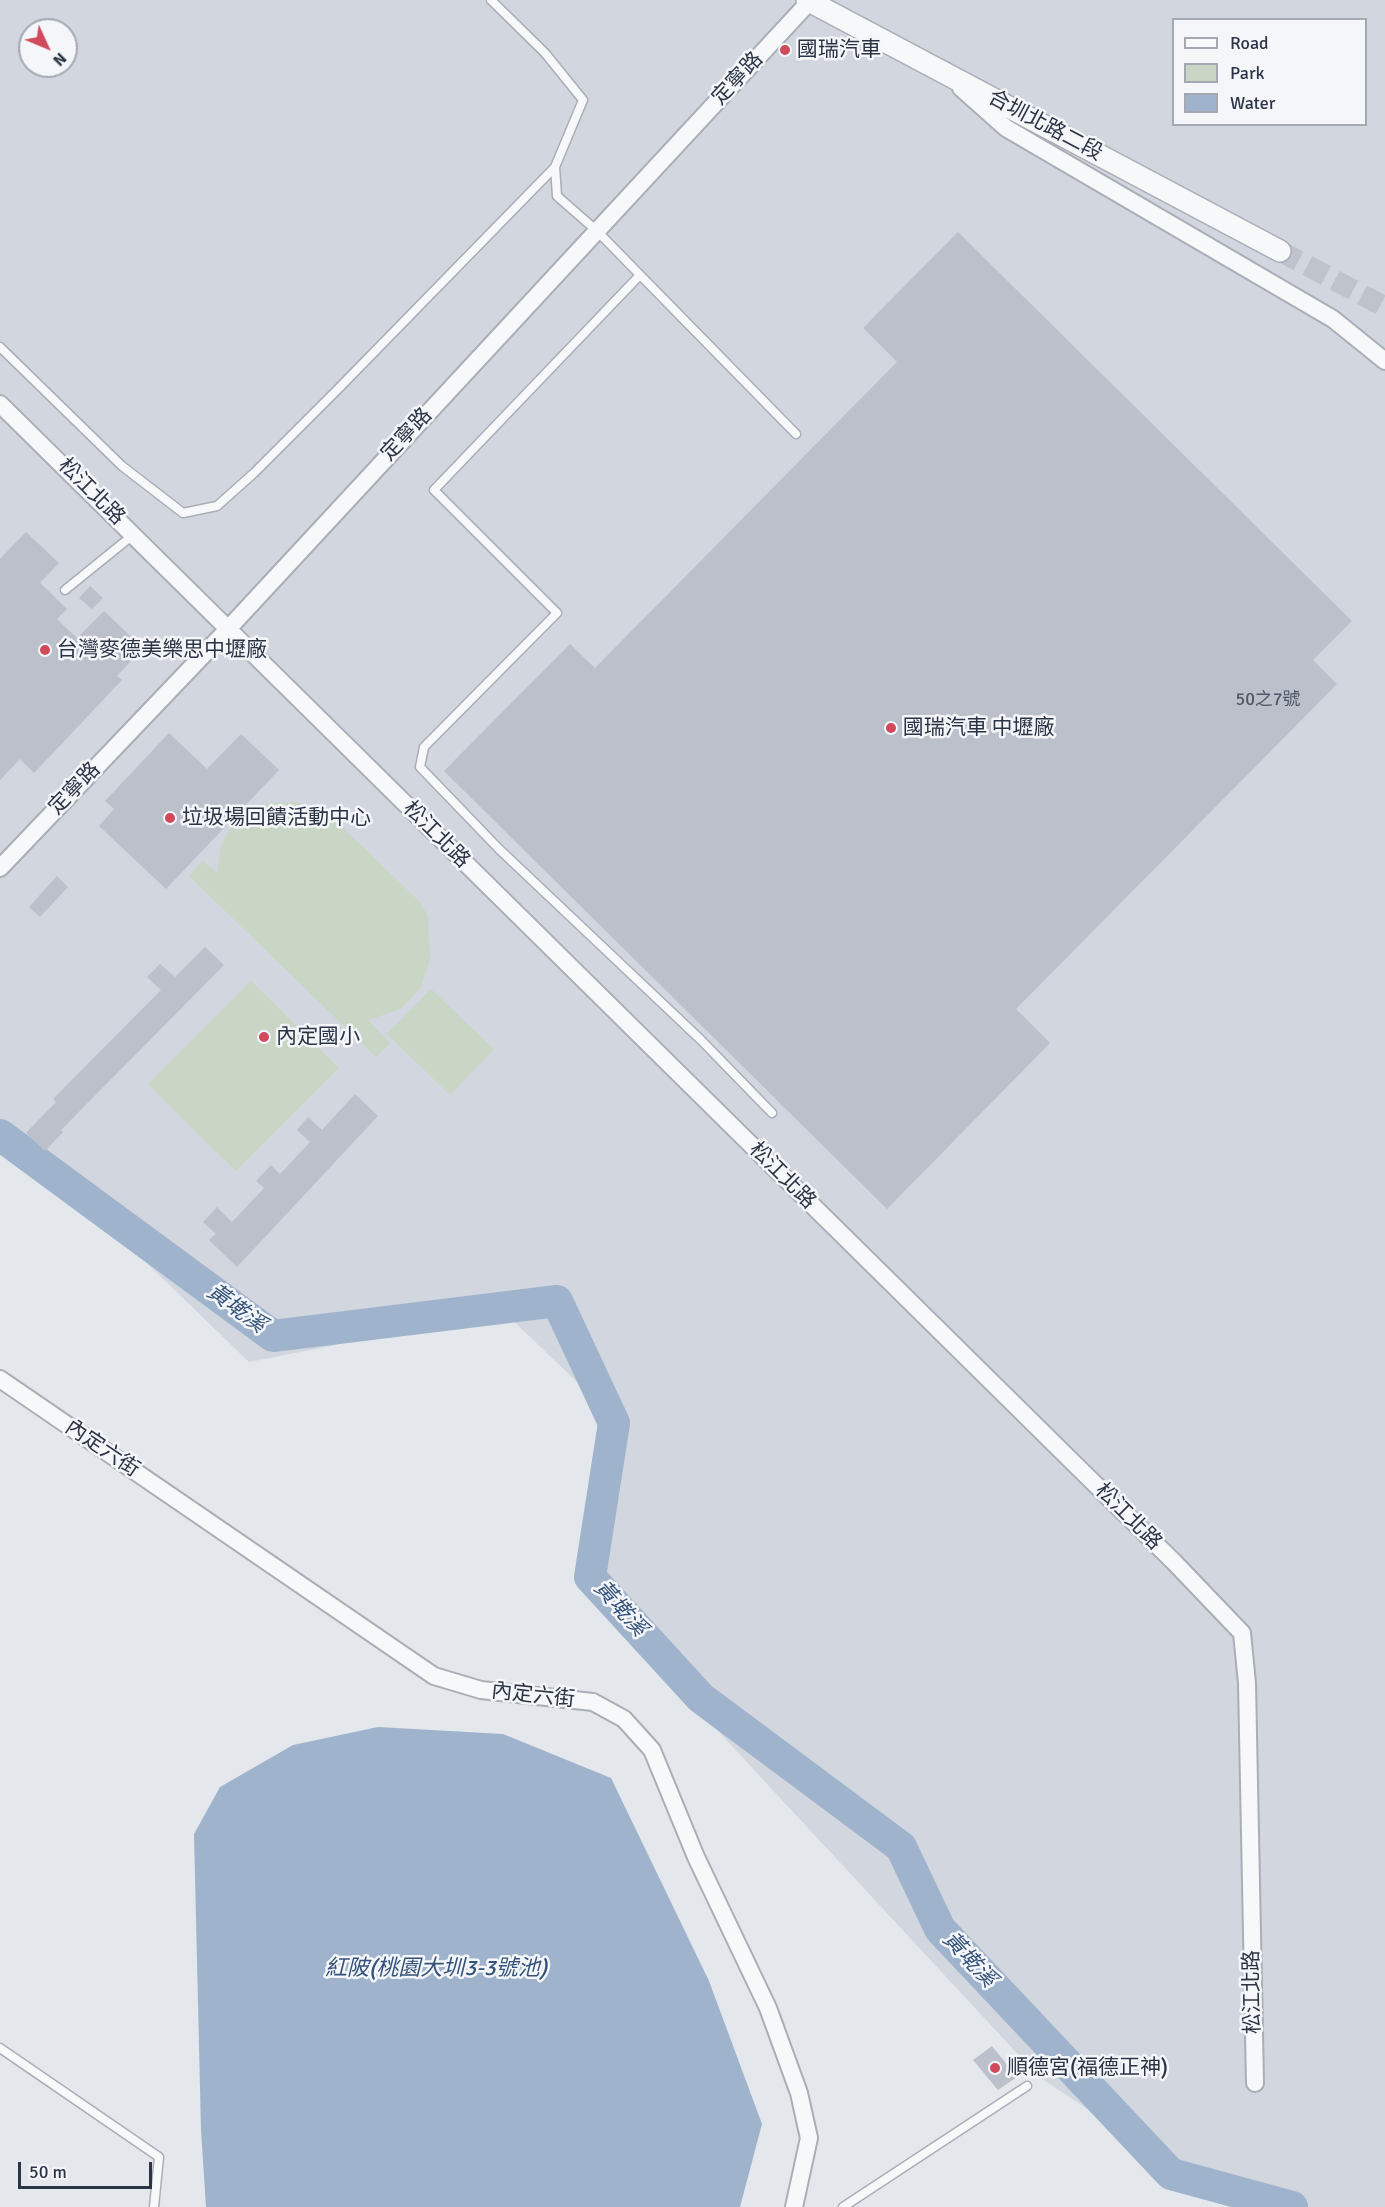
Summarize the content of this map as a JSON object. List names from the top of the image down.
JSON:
{
  "streets": {
    "street": [
      "定寧路",
      "合圳北路二段",
      "松江北路",
      "內定六街"
    ]
  },
  "crossings": [
    ["定寧路", "合圳北路二段"],
    ["定寧路", "松江北路"]
  ],
  "water": ["黃墘溪", "紅陂(桃園大圳3-3號池)"],
  "places": [
    "國瑞汽車",
    "台灣麥德美樂思中壢廠",
    "國瑞汽車 中壢廠",
    "垃圾場回饋活動中心",
    "內定國小",
    "順德宮(福德正神)"
  ],
  "house_numbers": ["50之7號"],
  "legend": ["Road", "Park", "Water"],
  "scale_bar": "50 m",
  "north": "bottom right"
}
